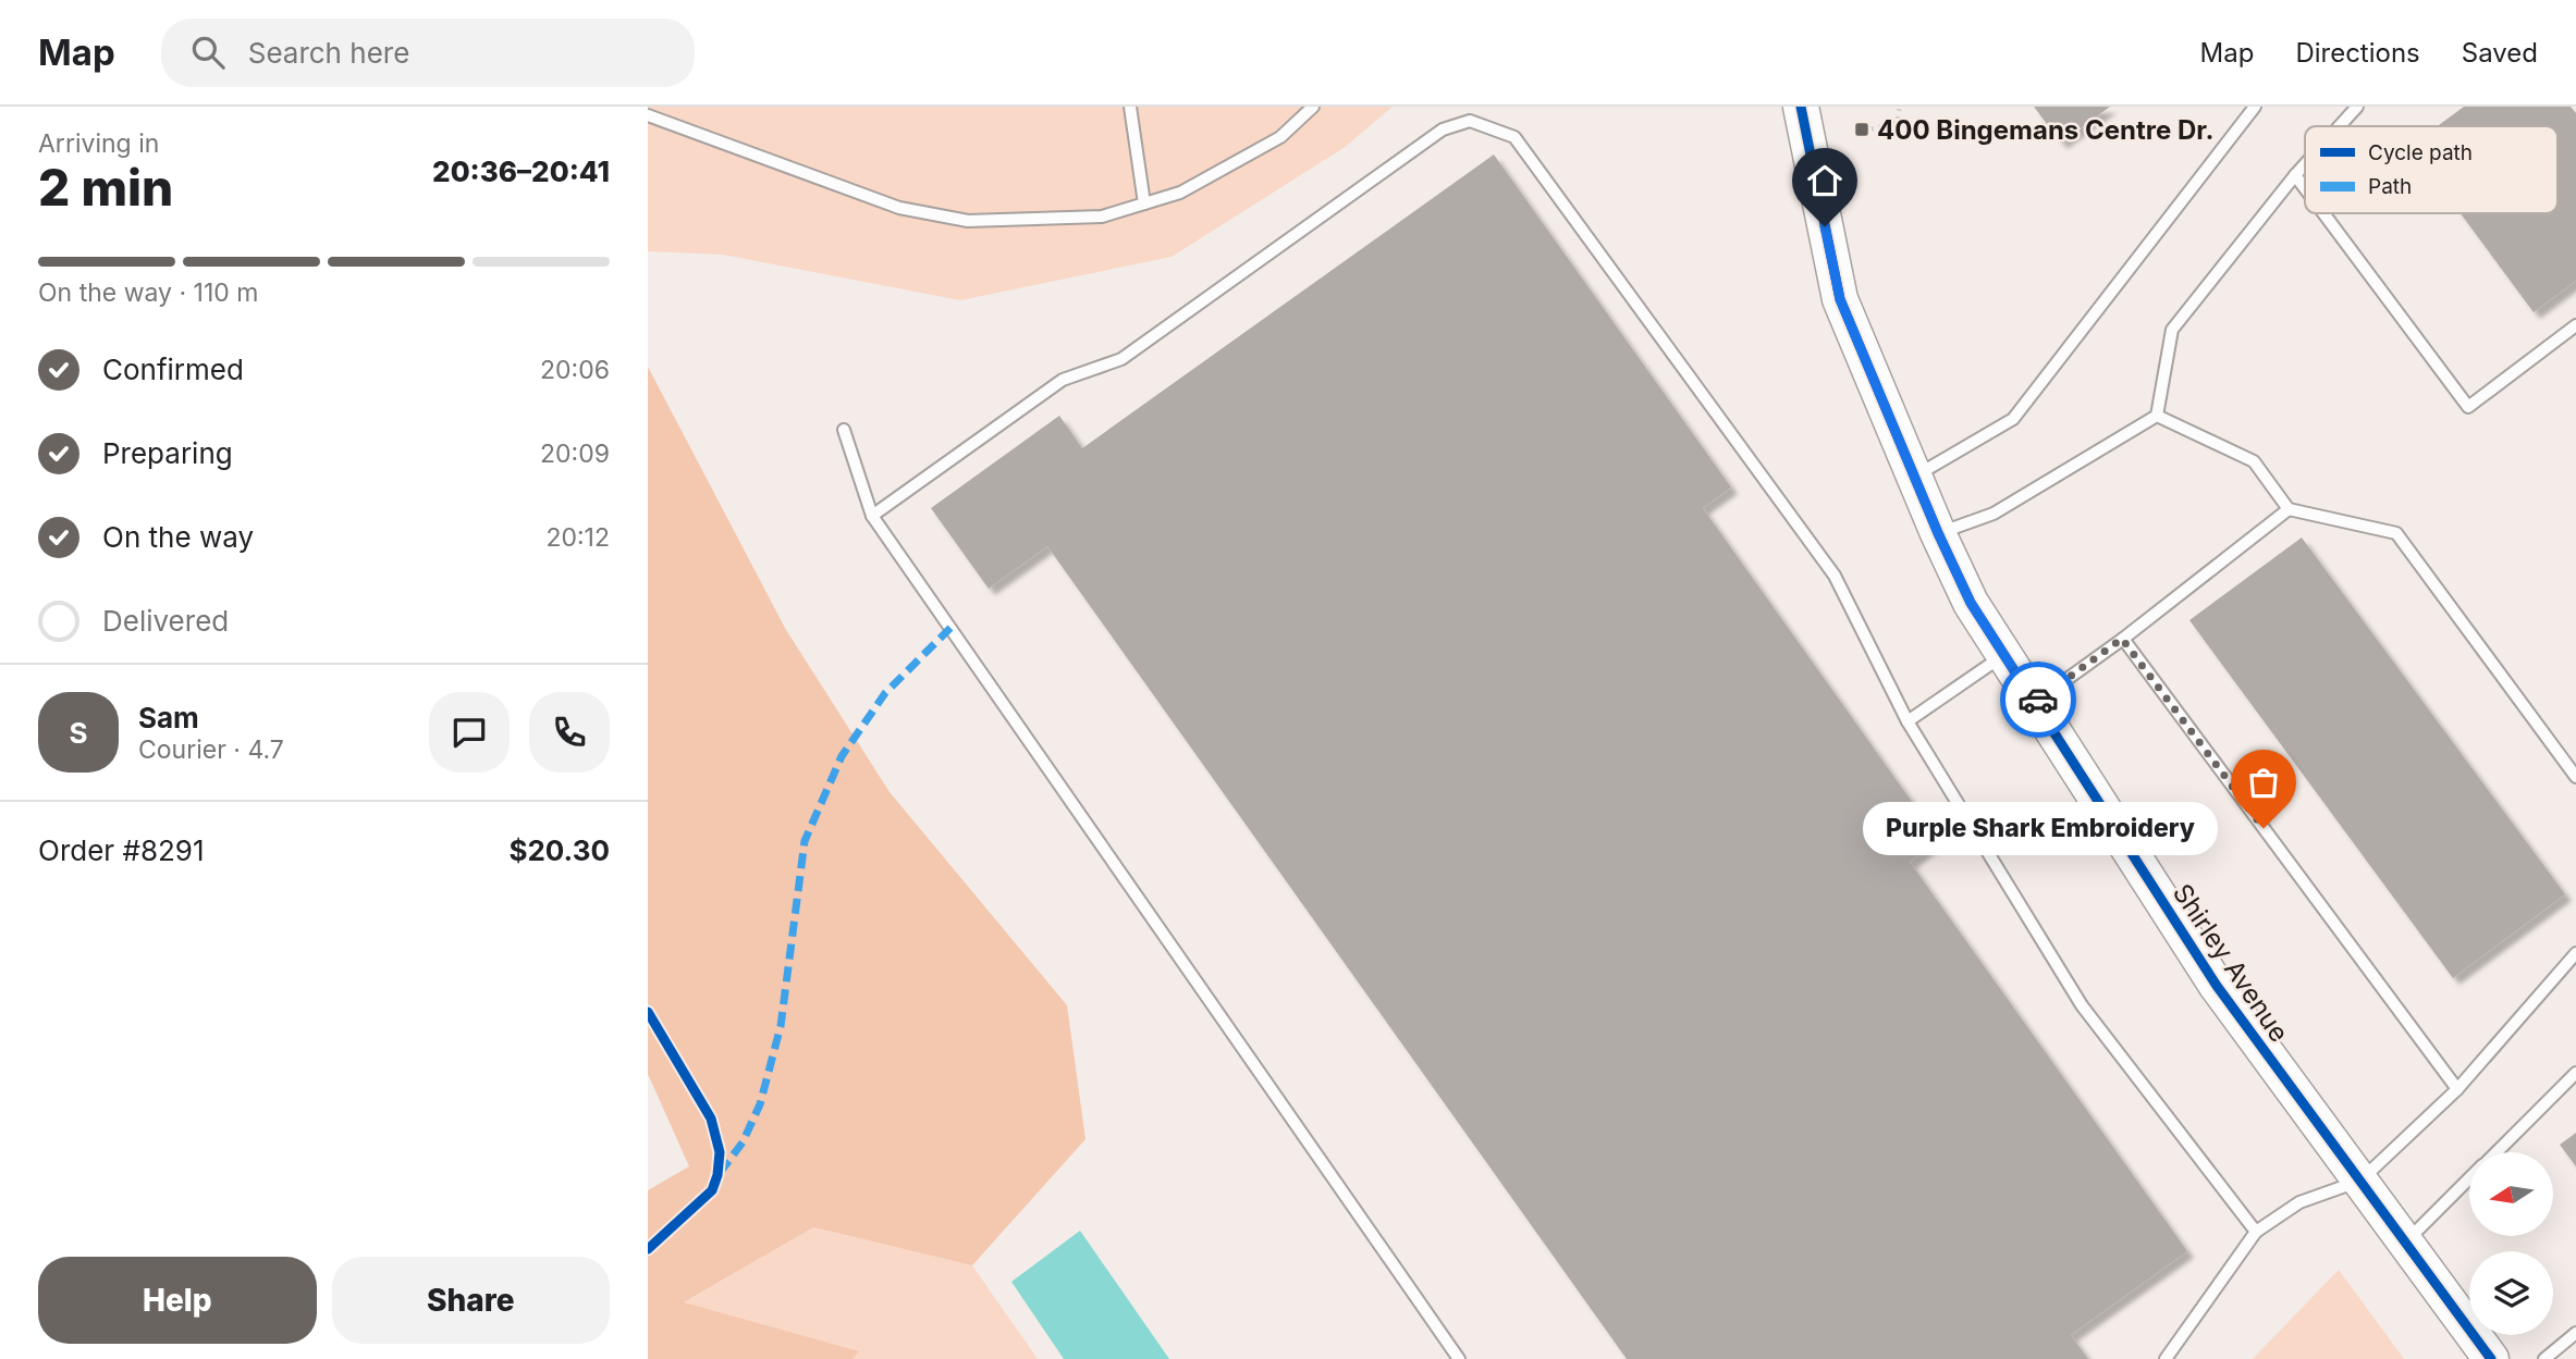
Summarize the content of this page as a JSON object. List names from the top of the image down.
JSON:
{
  "streets": {
    "main road": ["Shirley Avenue"]
  },
  "places": {
    "transit": ["400 Bingemans Centre Dr."],
    "other": ["Purple Shark Embroidery"]
  },
  "legend": ["Cycle path", "Path"],
  "north": "left",
  "page": {
    "header": "Map",
    "search": "Search here",
    "nav": ["Map", "Directions", "Saved"],
    "heading": ["2 min", "Arriving in", "20:36–20:41"],
    "panel": [
      "Sam",
      "Courier · 4.7",
      "Order #8291",
      "$20.30"
    ],
    "bar": "On the way · 110 m",
    "list": [
      ["Confirmed", "20:06"],
      ["Preparing", "20:09"],
      ["On the way", "20:12"],
      "Delivered"
    ],
    "round": "S",
    "bubble": "Purple Shark Embroidery",
    "buttons": ["Help", "Share"]
  }
}
